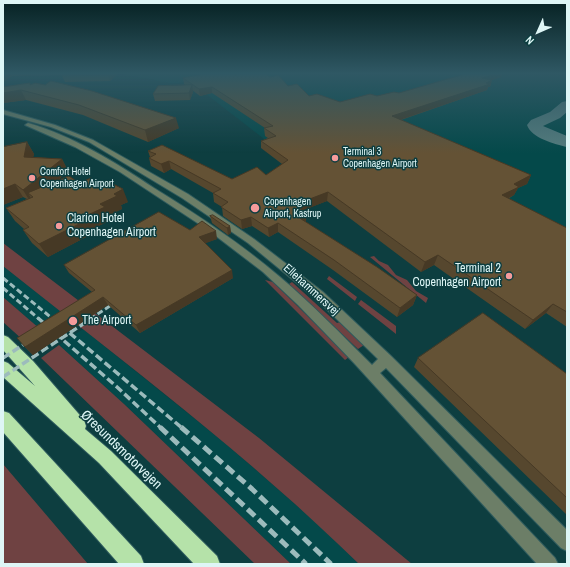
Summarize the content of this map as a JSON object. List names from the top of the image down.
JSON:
{
  "streets": {
    "highway": ["Øresundsmotorvejen"],
    "street": ["Ellehammersvej"]
  },
  "places": [
    "Terminal 3 Copenhagen Airport",
    "Comfort Hotel Copenhagen Airport",
    "Copenhagen Airport, Kastrup",
    "Clarion Hotel Copenhagen Airport",
    "Terminal 2 Copenhagen Airport",
    "The Airport"
  ],
  "north": "bottom left"
}
